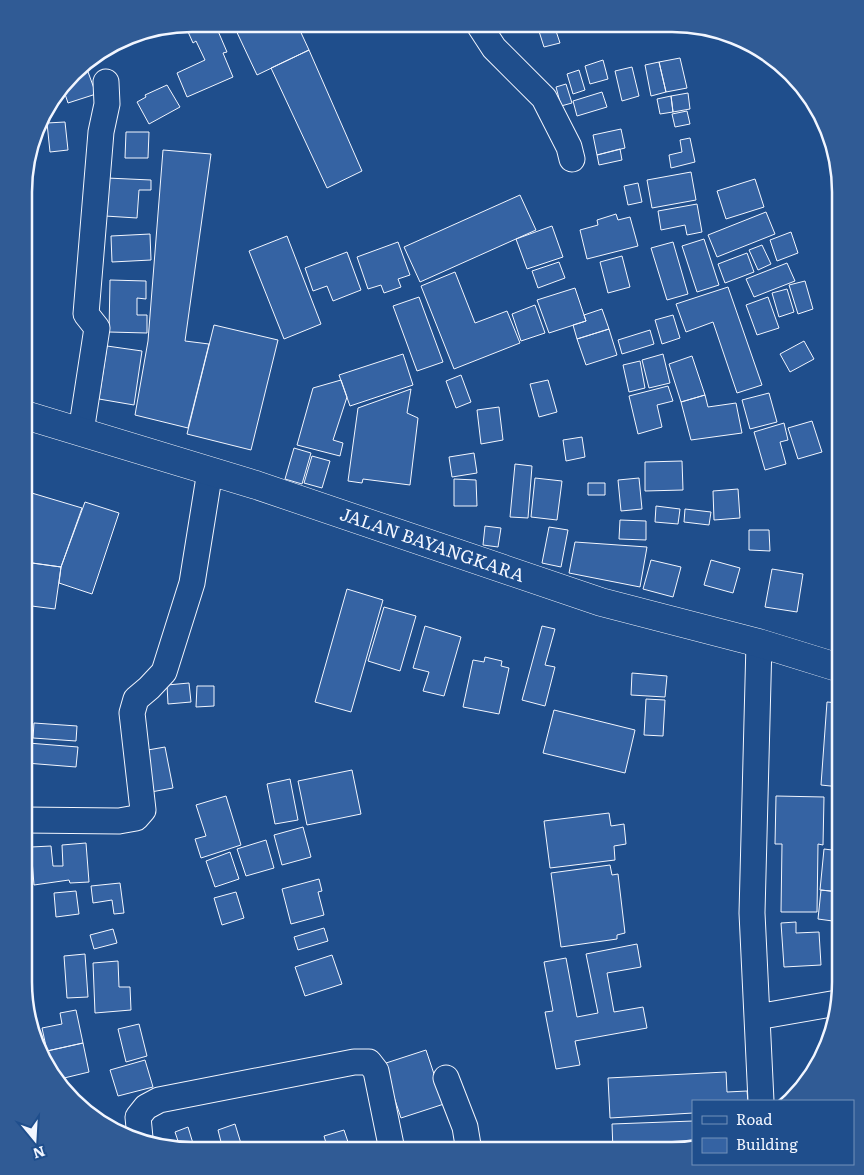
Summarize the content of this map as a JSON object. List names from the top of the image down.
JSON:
{
  "streets": {
    "highway": ["JALAN BAYANGKARA"]
  },
  "legend": ["Road", "Building"],
  "north": "bottom"
}
